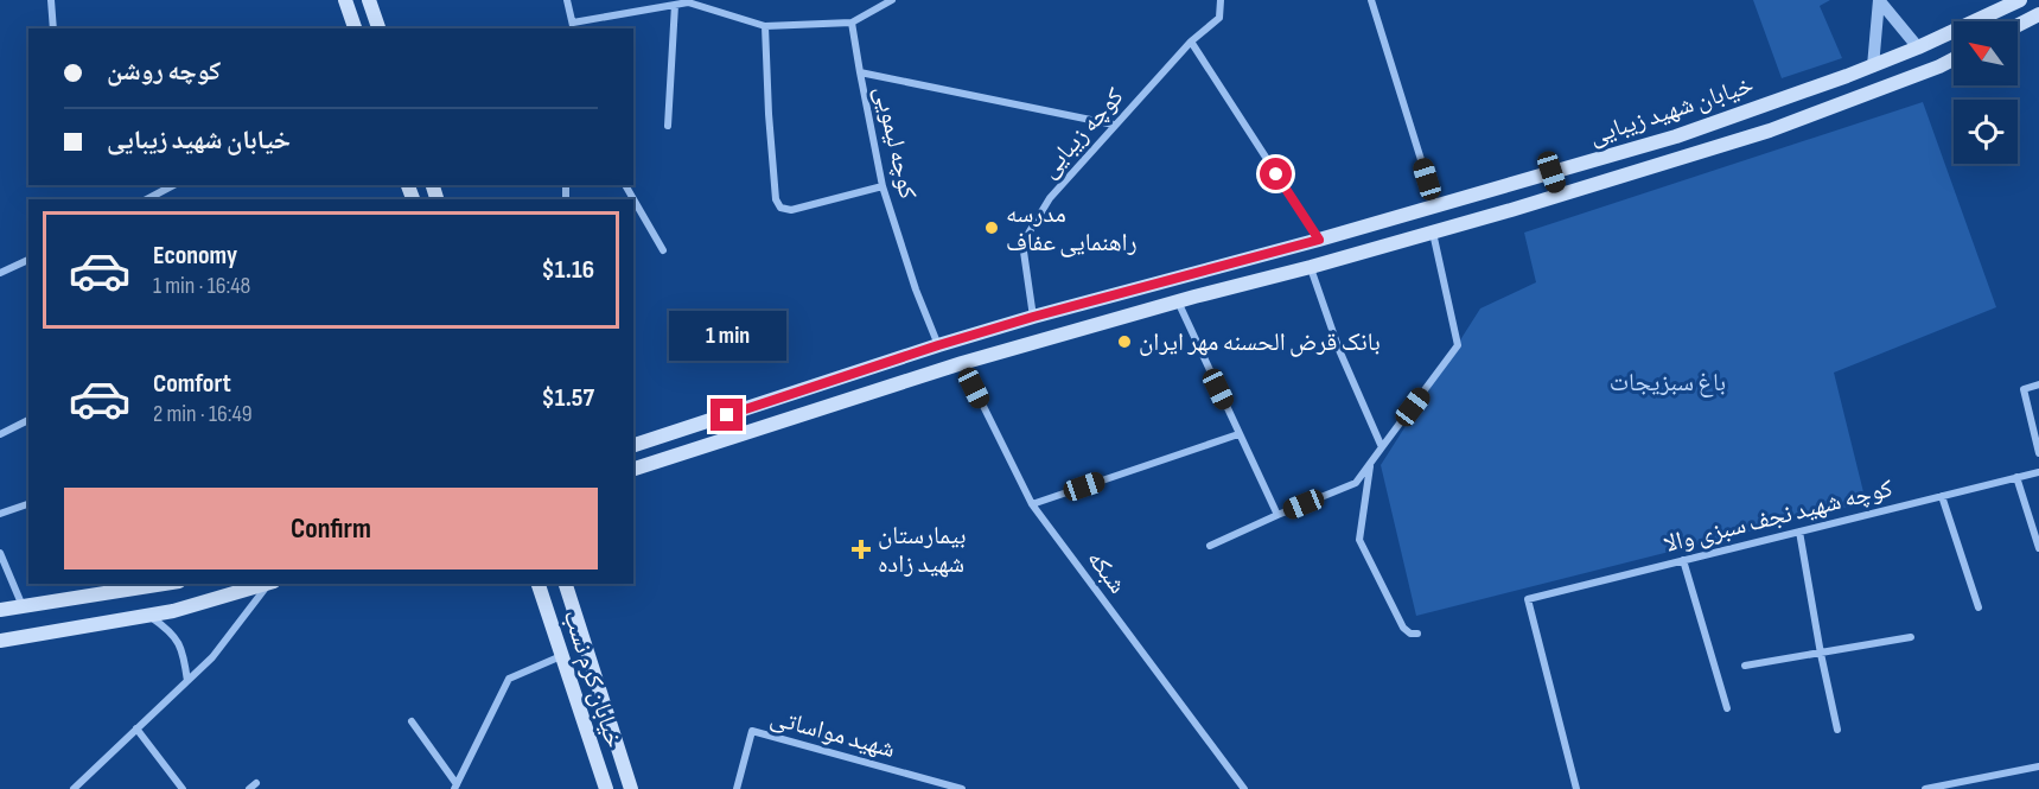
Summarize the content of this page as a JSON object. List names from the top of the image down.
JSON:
{
  "streets": {
    "main road": ["خیابان شهید زیبایی", "خیابان کرم نسب"],
    "street": [
      "کوچه زیبایی",
      "کوچه لیمویی",
      "کوچه شهید نجف سبزی والا",
      "شبکه",
      "شهید مواساتی"
    ]
  },
  "crossings": [
    ["خیابان شهید زیبایی", "کوچه زیبایی"],
    ["خیابان شهید زیبایی", "کوچه لیمویی"],
    ["خیابان شهید زیبایی", "شبکه"],
    ["کوچه زیبایی", "کوچه لیمویی"]
  ],
  "parks": ["باغ سبزیجات"],
  "places": {
    "other": ["مدرسه راهنمایی عفاف", "بانک قرض الحسنه مهر ایران"],
    "health": ["بیمارستان شهید زاده"]
  },
  "north": "top left",
  "page": {
    "banner": ["کوچه روشن", "خیابان شهید زیبایی"],
    "list": [
      {
        "name": "Economy",
        "note": "1 min · 16:48",
        "value": "$1.16"
      },
      {
        "name": "Comfort",
        "note": "2 min · 16:49",
        "value": "$1.57"
      }
    ],
    "bubble": "1 min",
    "buttons": "Confirm"
  }
}
